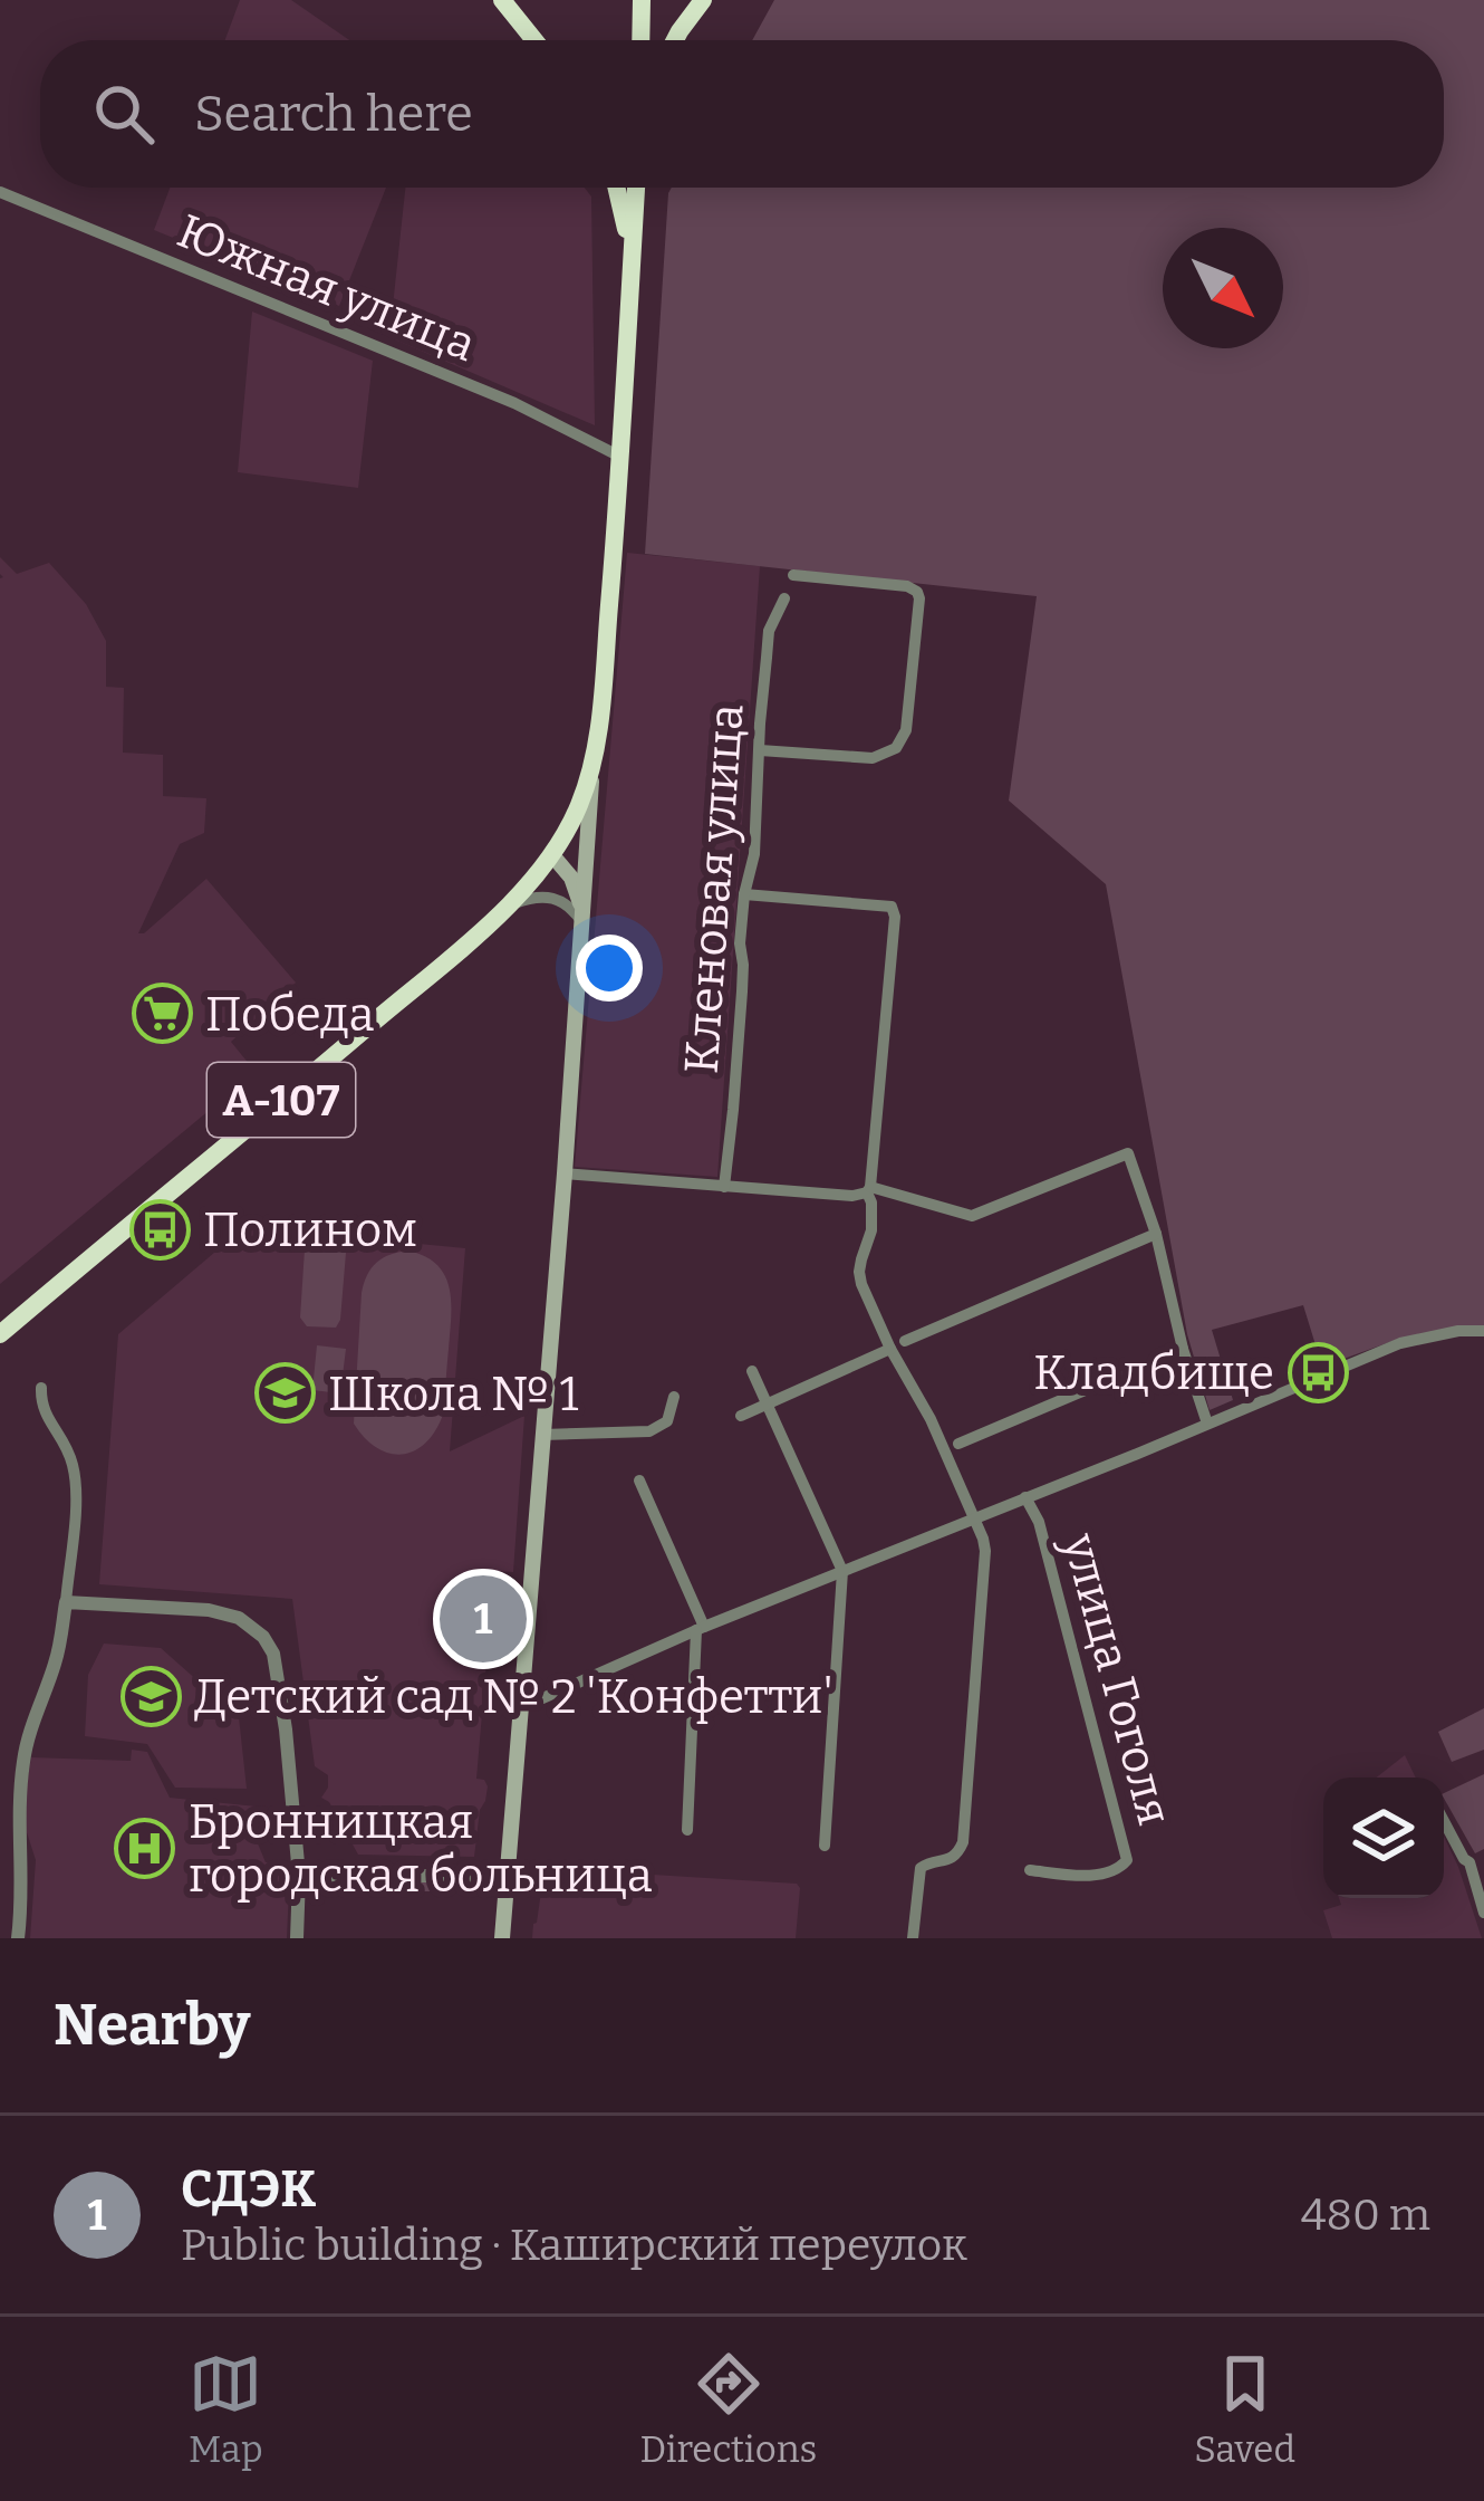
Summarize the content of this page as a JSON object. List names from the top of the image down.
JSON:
{
  "streets": {
    "highway": ["А-107"],
    "street": ["Южная улица", "Кленовая улица", "улица Гоголя"]
  },
  "crossings": [
    ["Южная улица", "А-107"]
  ],
  "places": {
    "supermarket": ["Победа"],
    "bus stop": ["Полином", "Кладбище"],
    "school or university": ["Школа № 1", "Детский сад № 2 'Конфетти'"],
    "hospital": ["Бронницкая городская больница"]
  },
  "north": "bottom right",
  "page": {
    "search": "Search here",
    "pins": "1",
    "heading": "Nearby",
    "list": [
      {
        "mark": "1",
        "name": "СДЭК",
        "note": "Public building · Каширский переулок",
        "value": "480 m"
      }
    ],
    "nav": ["Map", "Directions", "Saved"]
  }
}
